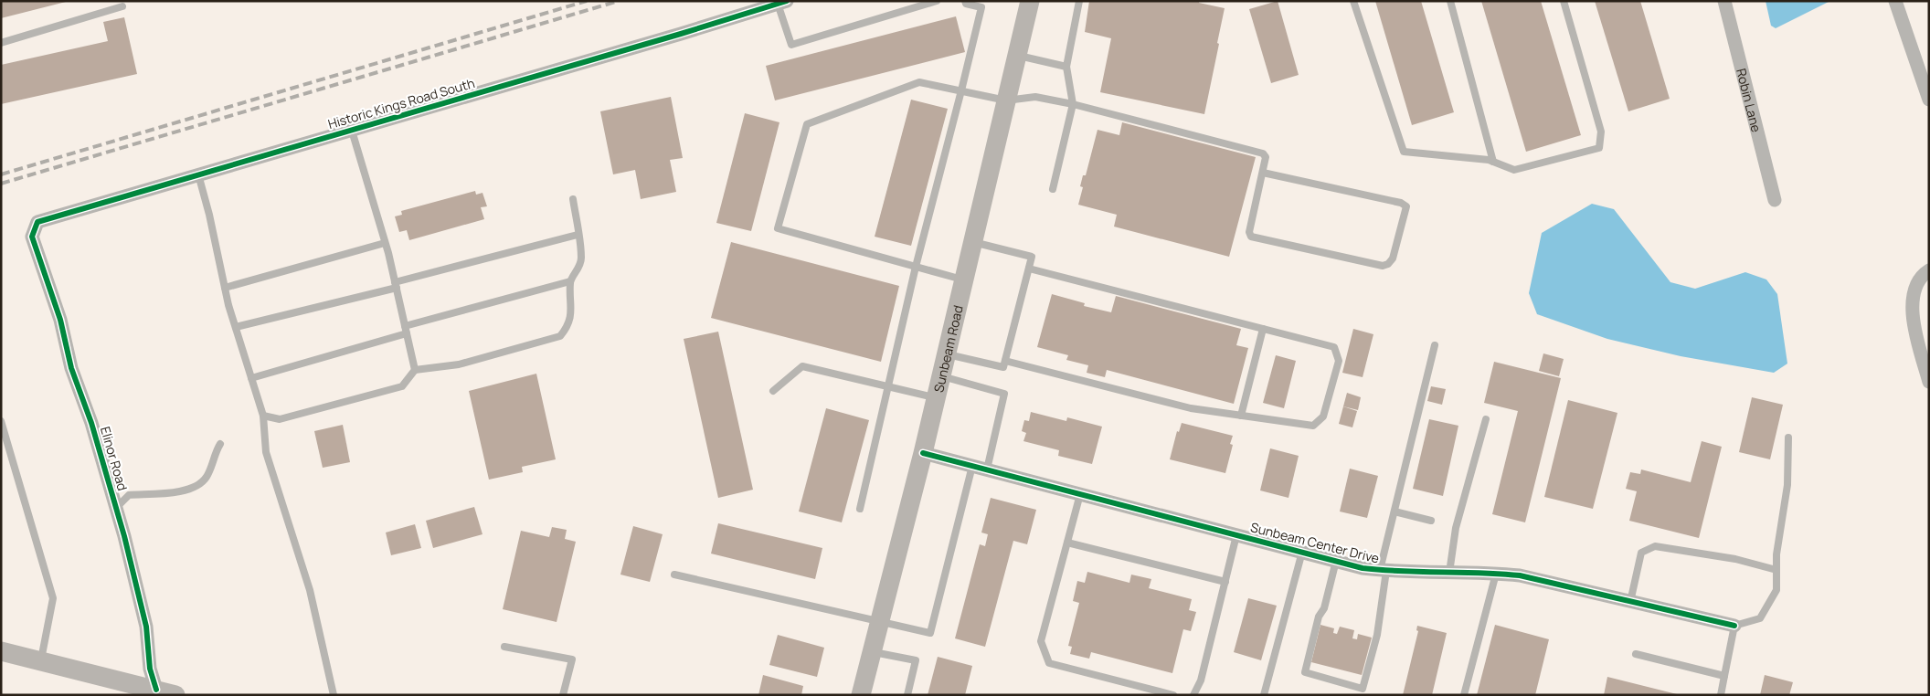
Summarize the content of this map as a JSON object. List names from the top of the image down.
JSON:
{
  "streets": {
    "street": [
      "Robin Lane",
      "Historic Kings Road South",
      "Sunbeam Road",
      "Elinor Road",
      "Sunbeam Center Drive"
    ]
  },
  "crossings": [
    ["Historic Kings Road South", "Elinor Road"],
    ["Sunbeam Road", "Sunbeam Center Drive"]
  ]
}
